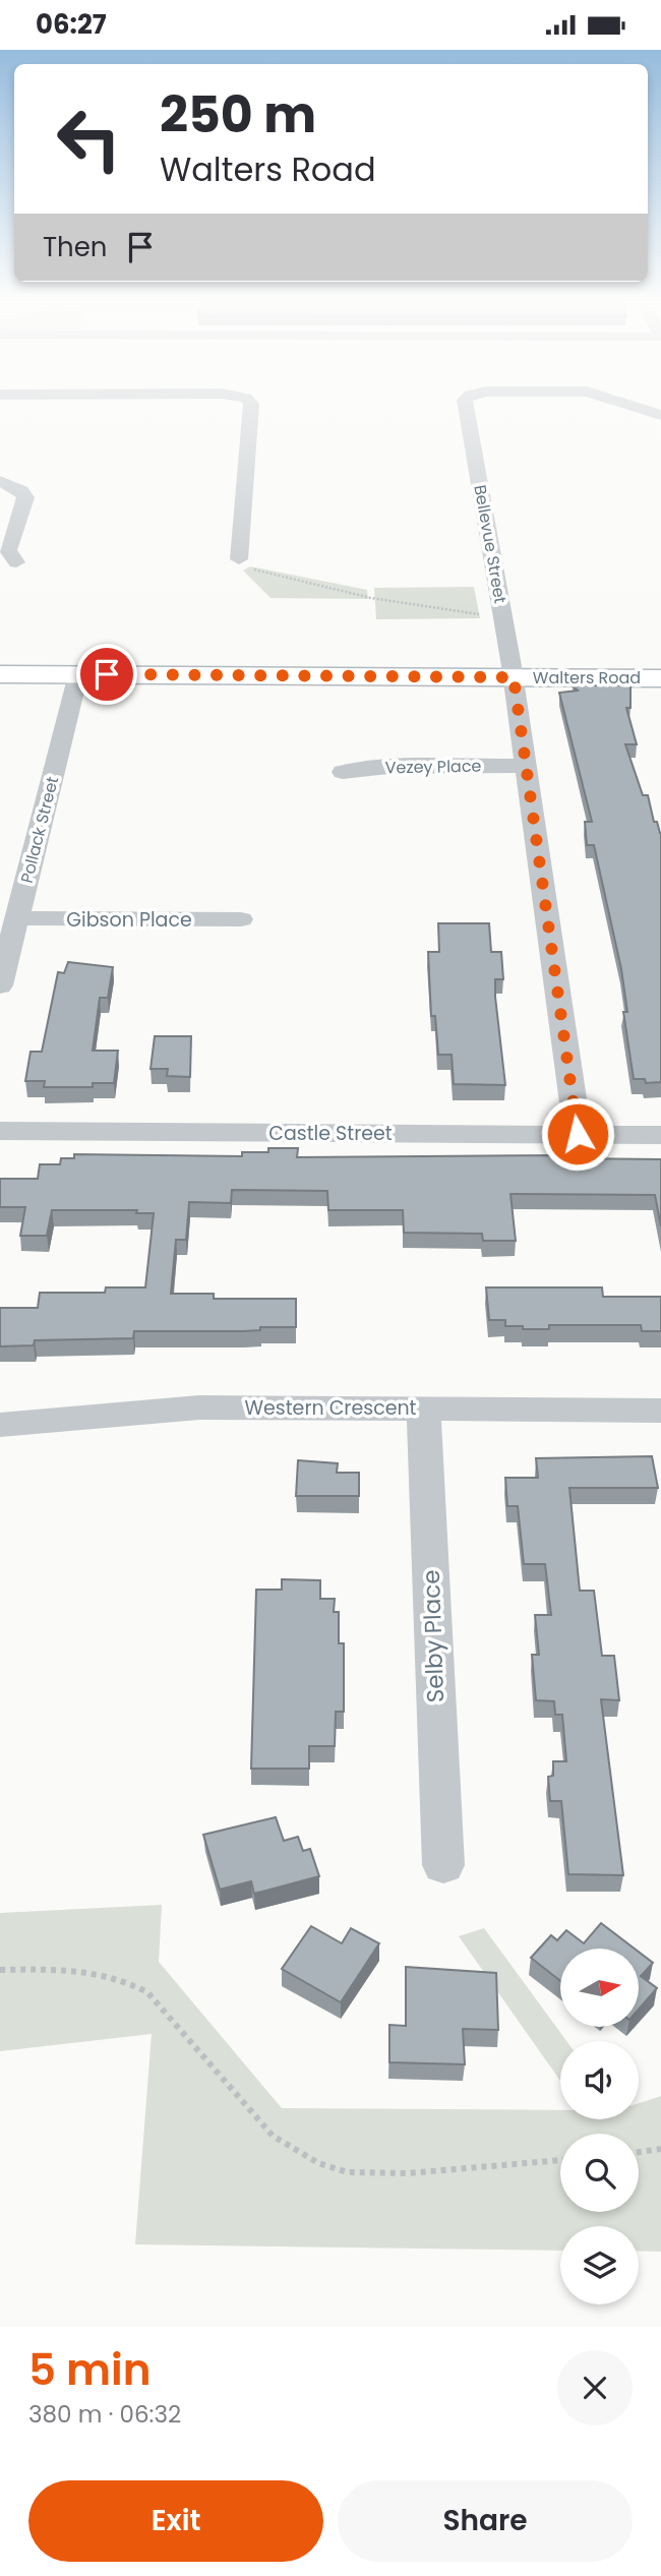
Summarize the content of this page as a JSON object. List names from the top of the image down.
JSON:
{
  "streets": {
    "main road": ["Walters Road"],
    "street": [
      "Bellevue Street",
      "Vezey Place",
      "Pollack Street",
      "Gibson Place",
      "Castle Street",
      "Western Crescent",
      "Selby Place"
    ]
  },
  "crossings": [
    ["Bellevue Street", "Walters Road"],
    ["Bellevue Street", "Vezey Place"],
    ["Bellevue Street", "Castle Street"],
    ["Walters Road", "Pollack Street"],
    ["Pollack Street", "Gibson Place"],
    ["Western Crescent", "Selby Place"]
  ],
  "north": "right",
  "page": {
    "status": "06:27",
    "turn": ["250 m", "Walters Road"],
    "then": "Then",
    "heading": ["5 min", "380 m · 06:32"],
    "buttons": ["Exit", "Share"]
  }
}
